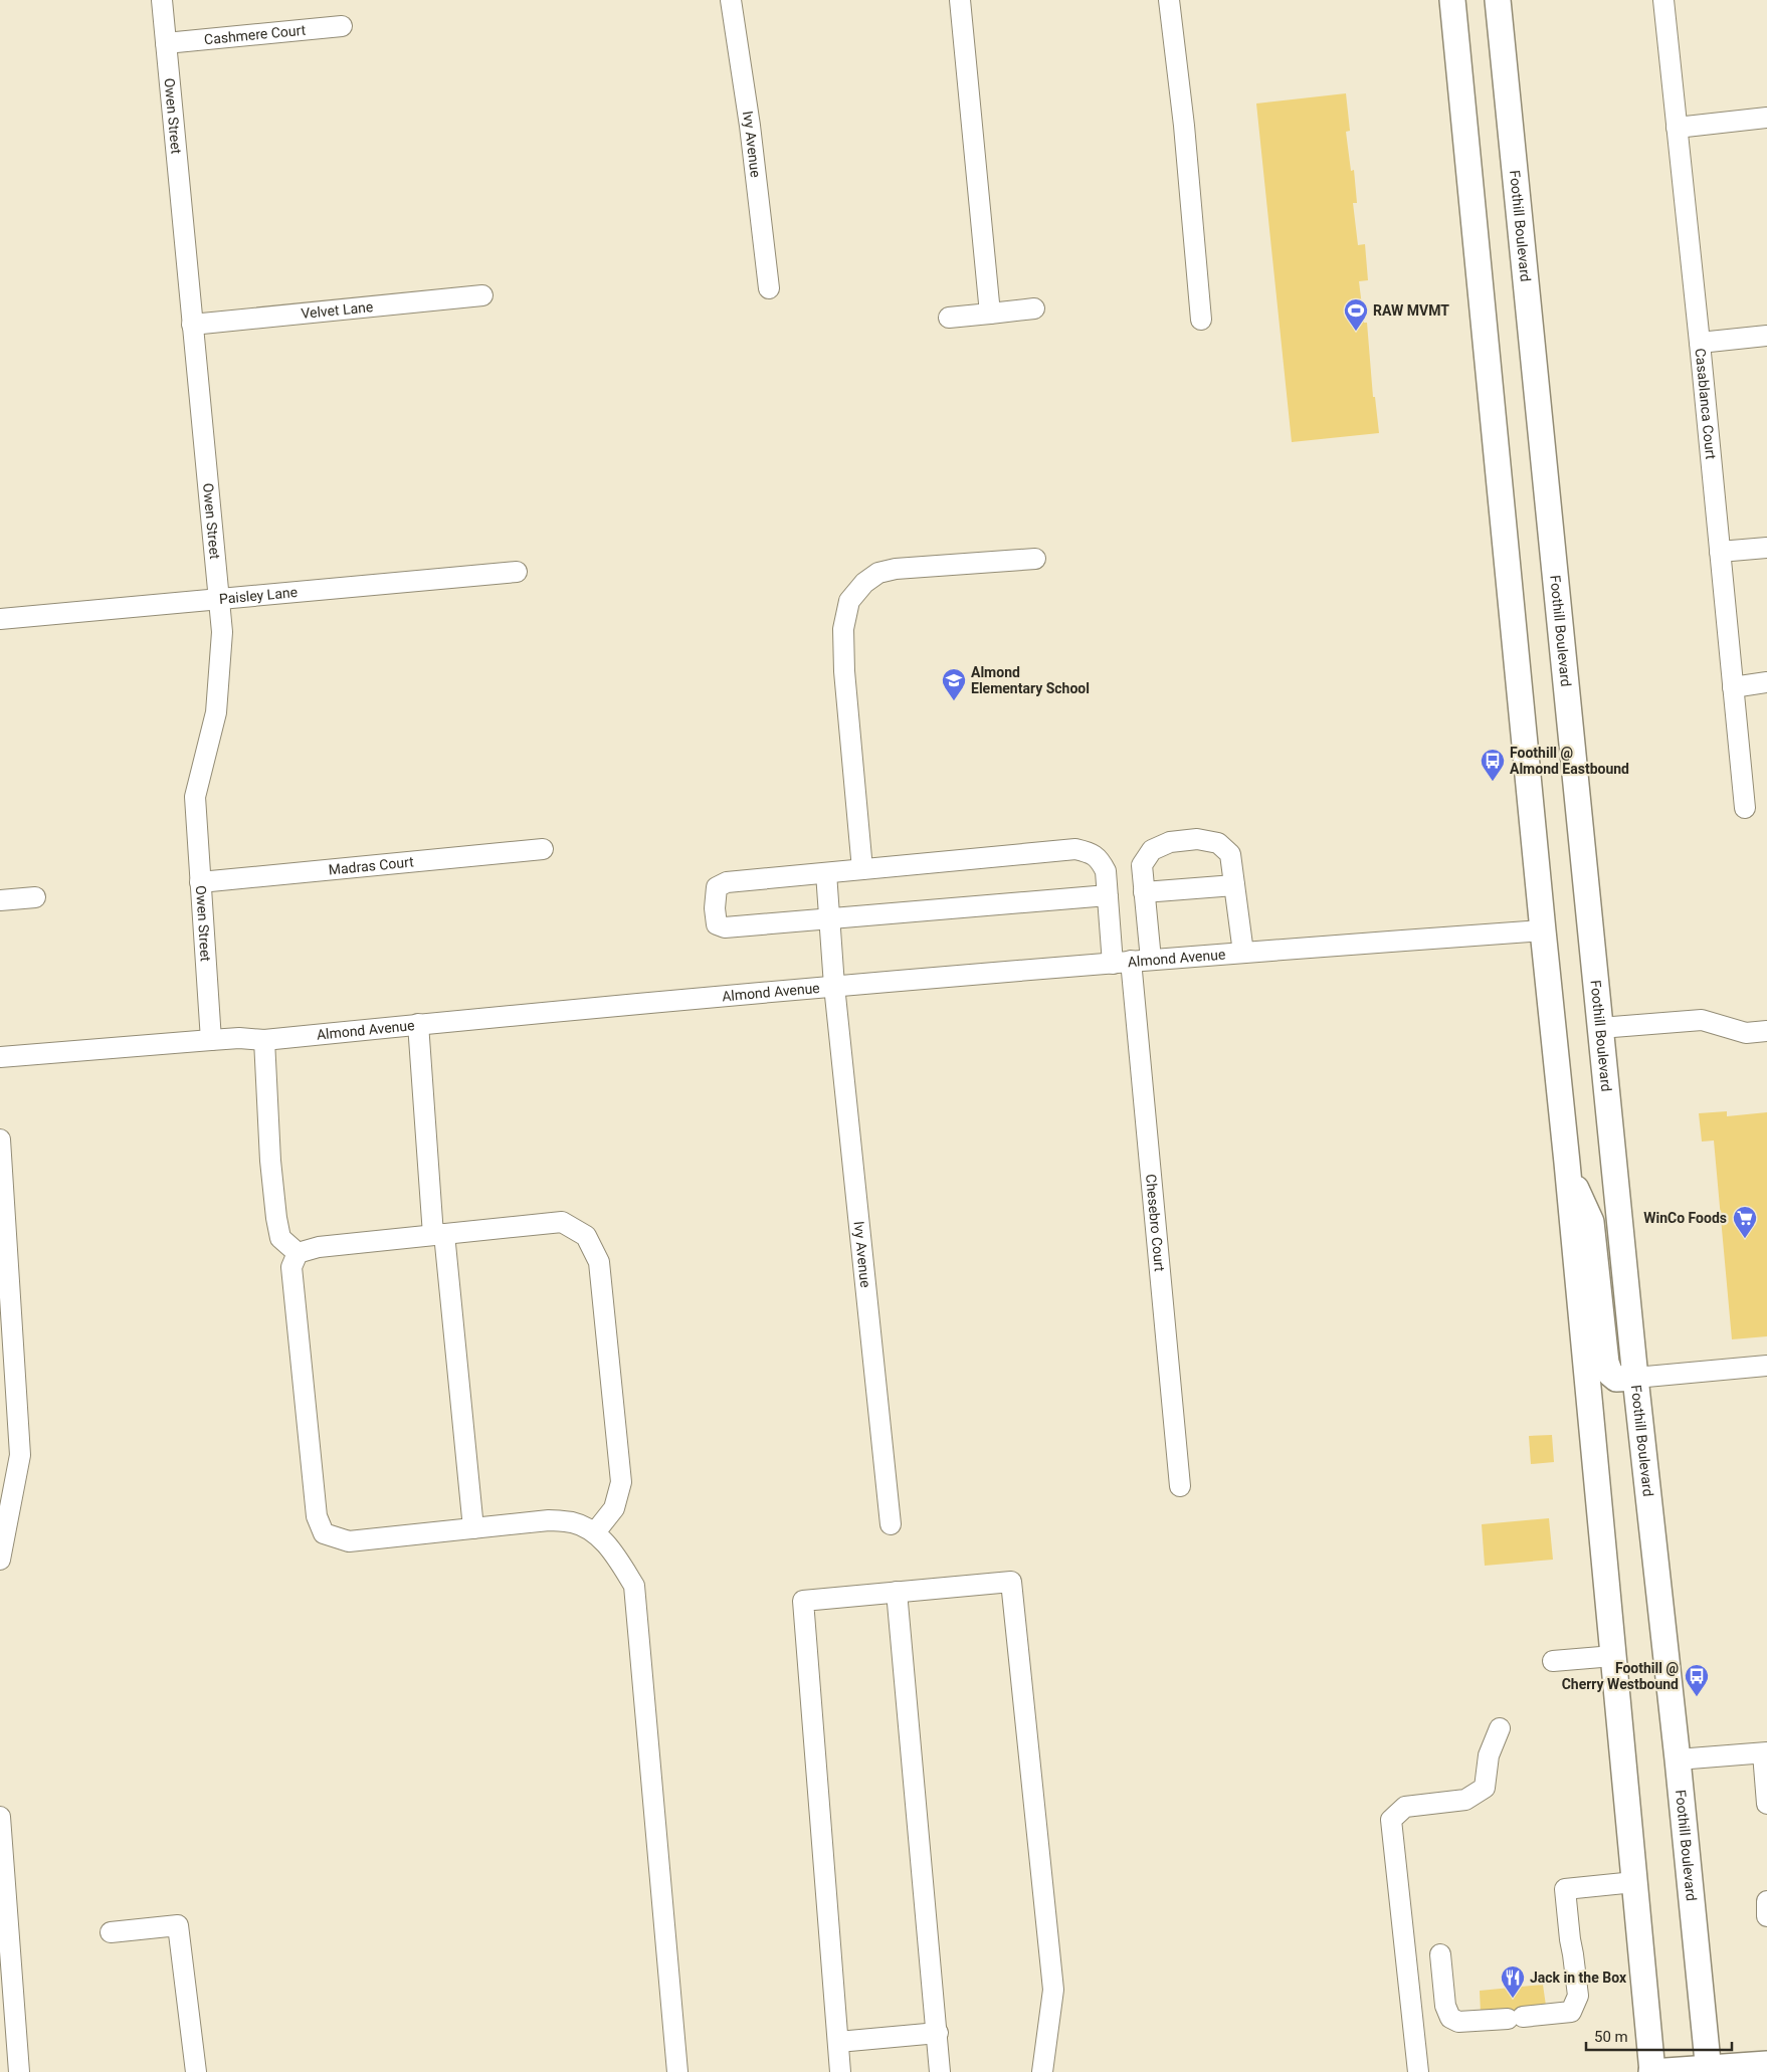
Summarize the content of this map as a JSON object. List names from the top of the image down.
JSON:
{
  "streets": {
    "main road": ["Foothill Boulevard"],
    "street": [
      "Cashmere Court",
      "Owen Street",
      "Ivy Avenue",
      "Velvet Lane",
      "Casablanca Court",
      "Paisley Lane",
      "Madras Court",
      "Almond Avenue",
      "Chesebro Court"
    ]
  },
  "crossings": [
    ["Cashmere Court", "Owen Street"],
    ["Owen Street", "Velvet Lane"],
    ["Owen Street", "Paisley Lane"],
    ["Owen Street", "Madras Court"],
    ["Owen Street", "Almond Avenue"],
    ["Ivy Avenue", "Almond Avenue"],
    ["Almond Avenue", "Chesebro Court"]
  ],
  "places": {
    "sports": ["RAW MVMT"],
    "school or university": ["Almond Elementary School"],
    "bus stop": ["Foothill @ Almond Eastbound", "Foothill @ Cherry Westbound"],
    "supermarket": ["WinCo Foods"],
    "restaurant": ["Jack in the Box"]
  },
  "scale_bar": "50 m"
}
